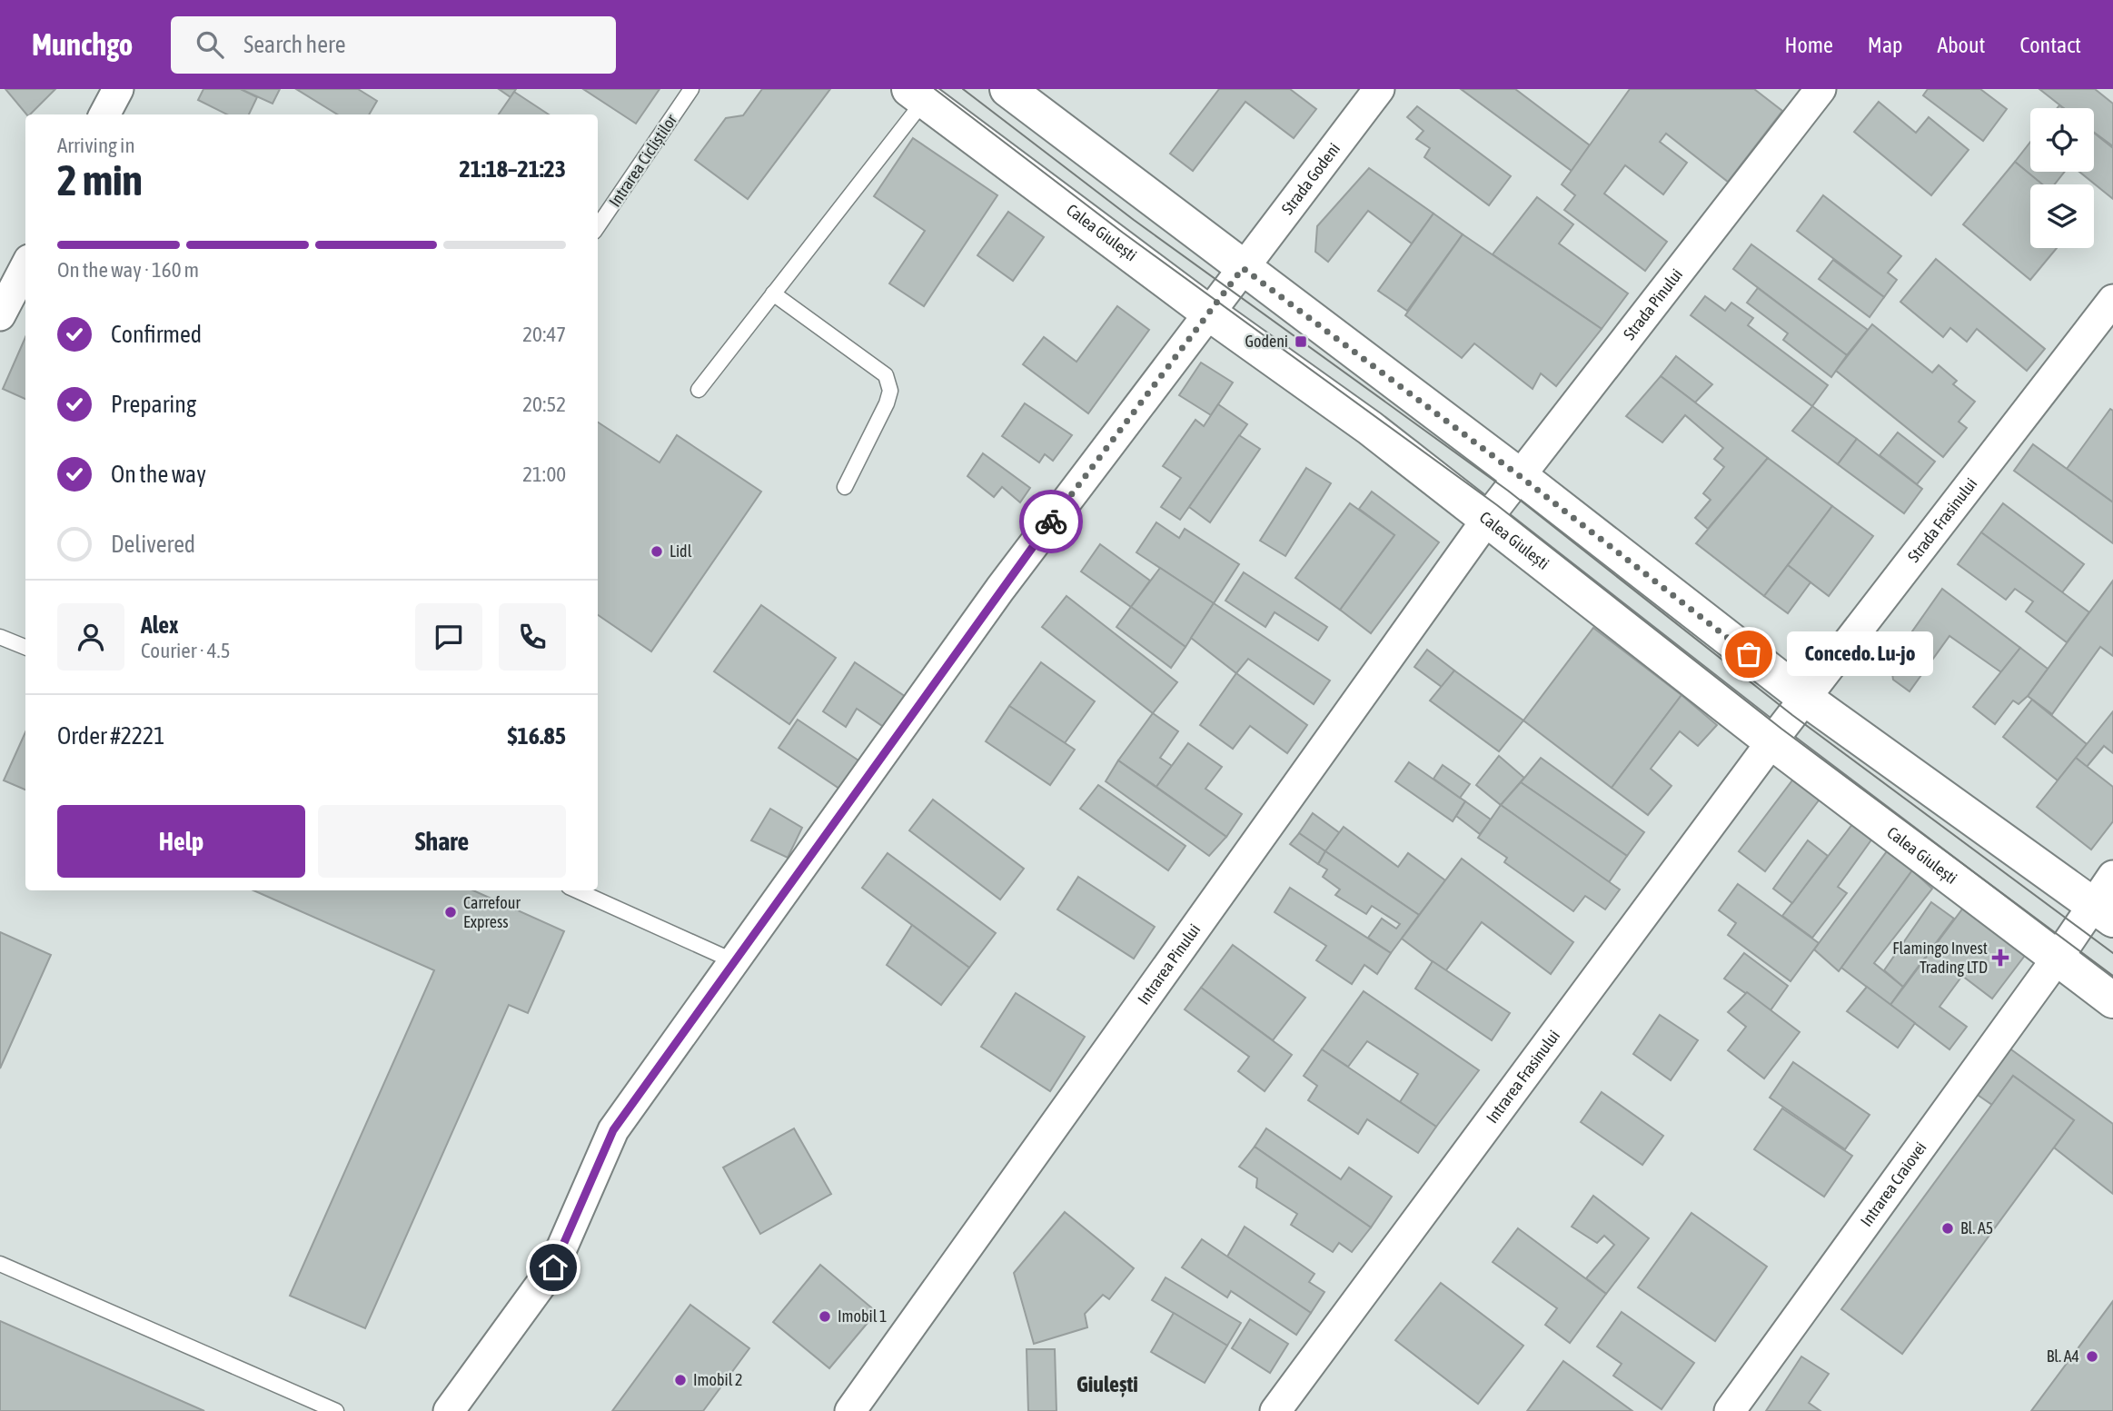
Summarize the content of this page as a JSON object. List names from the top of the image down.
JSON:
{
  "streets": {
    "main road": ["Calea Giulești"],
    "street": [
      "Strada Godeni",
      "Strada Pinului",
      "Strada Frasinului",
      "Intrarea Pinului",
      "Intrarea Frasinului",
      "Intrarea Craiovei"
    ],
    "lane": ["Intrarea Cicliștilor"]
  },
  "crossings": [
    ["Strada Godeni", "Calea Giulești"],
    ["Calea Giulești", "Strada Pinului"],
    ["Calea Giulești", "Strada Frasinului"],
    ["Calea Giulești", "Intrarea Pinului"],
    ["Calea Giulești", "Intrarea Frasinului"],
    ["Calea Giulești", "Intrarea Craiovei"],
    ["Strada Pinului", "Intrarea Pinului"],
    ["Strada Frasinului", "Intrarea Frasinului"]
  ],
  "districts": ["Giulești"],
  "places": {
    "transit": ["Godeni"],
    "other": [
      "Lidl",
      "Concedo. Lu-jo",
      "Carrefour Express",
      "Bl. A5",
      "Imobil 1",
      "Bl. A4",
      "Imobil 2"
    ],
    "health": ["Flamingo Invest Trading LTD"]
  },
  "page": {
    "header": "Munchgo",
    "search": "Search here",
    "nav": [
      "Home",
      "Map",
      "About",
      "Contact"
    ],
    "heading": ["2 min", "Arriving in", "21:18–21:23"],
    "panel": [
      "Alex",
      "Courier · 4.5",
      "Order #2221",
      "$16.85"
    ],
    "bar": "On the way · 160 m",
    "list": [
      ["Confirmed", "20:47"],
      ["Preparing", "20:52"],
      ["On the way", "21:00"],
      "Delivered"
    ],
    "bubble": "Concedo. Lu-jo",
    "buttons": ["Help", "Share"]
  }
}
